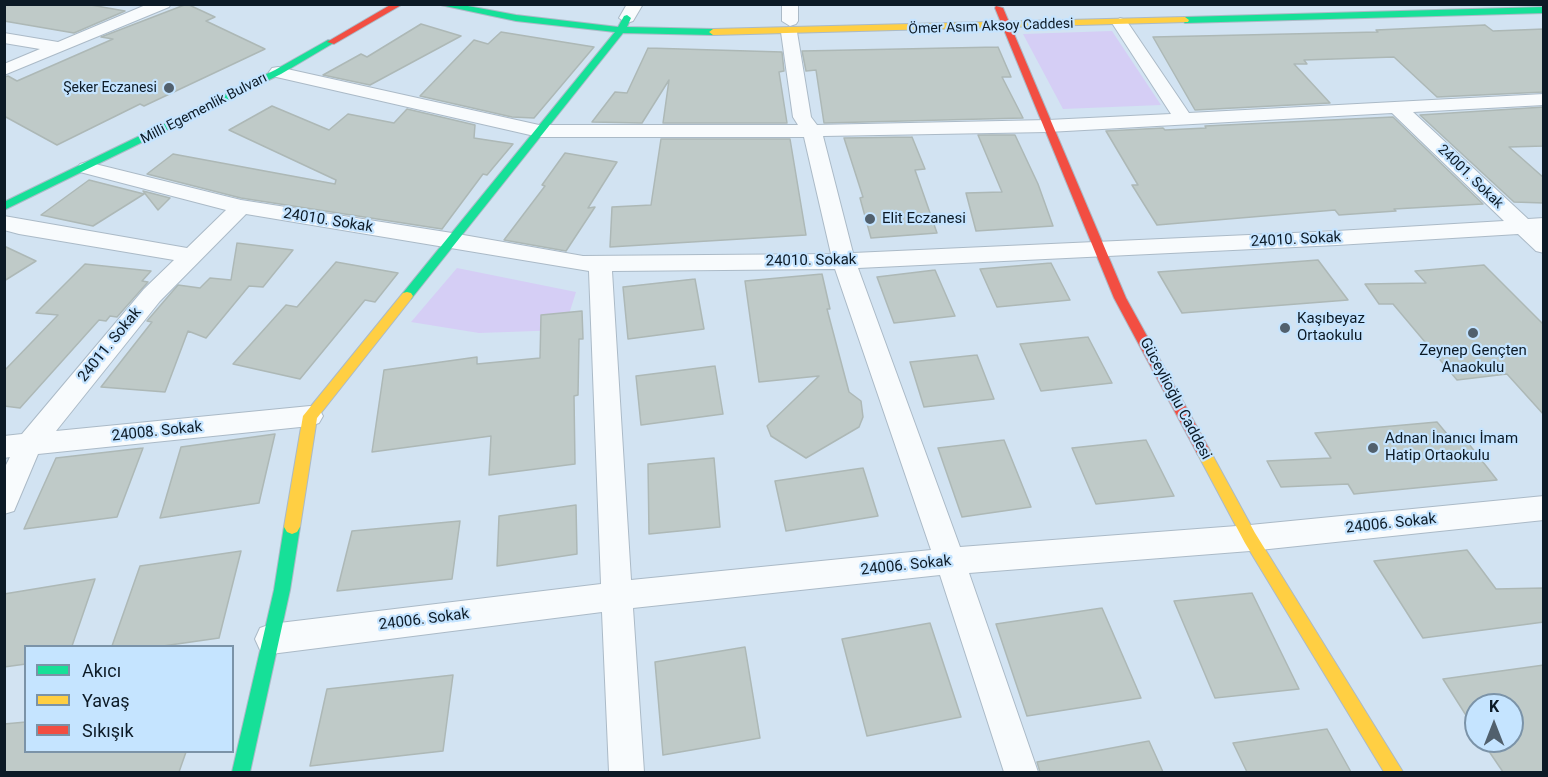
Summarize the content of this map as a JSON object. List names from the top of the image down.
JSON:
{
  "streets": {
    "street": [
      "Ömer Asım Aksoy Caddesi",
      "Milli Egemenlik Bulvarı",
      "24001. Sokak",
      "24010. Sokak",
      "24011. Sokak",
      "Güceylioğlu Caddesi",
      "24008. Sokak",
      "24006. Sokak"
    ]
  },
  "crossings": [
    ["Ömer Asım Aksoy Caddesi", "Güceylioğlu Caddesi"],
    ["Milli Egemenlik Bulvarı", "24010. Sokak"],
    ["24001. Sokak", "24010. Sokak"],
    ["24010. Sokak", "24011. Sokak"],
    ["24010. Sokak", "Güceylioğlu Caddesi"],
    ["24011. Sokak", "24008. Sokak"],
    ["Güceylioğlu Caddesi", "24006. Sokak"]
  ],
  "places": [
    "Şeker Eczanesi",
    "Elit Eczanesi",
    "Kaşıbeyaz Ortaokulu",
    "Zeynep Gençten Anaokulu",
    "Adnan İnanıcı İmam Hatip Ortaokulu"
  ],
  "legend": ["Akıcı", "Yavaş", "Sıkışık"],
  "north": "top"
}
